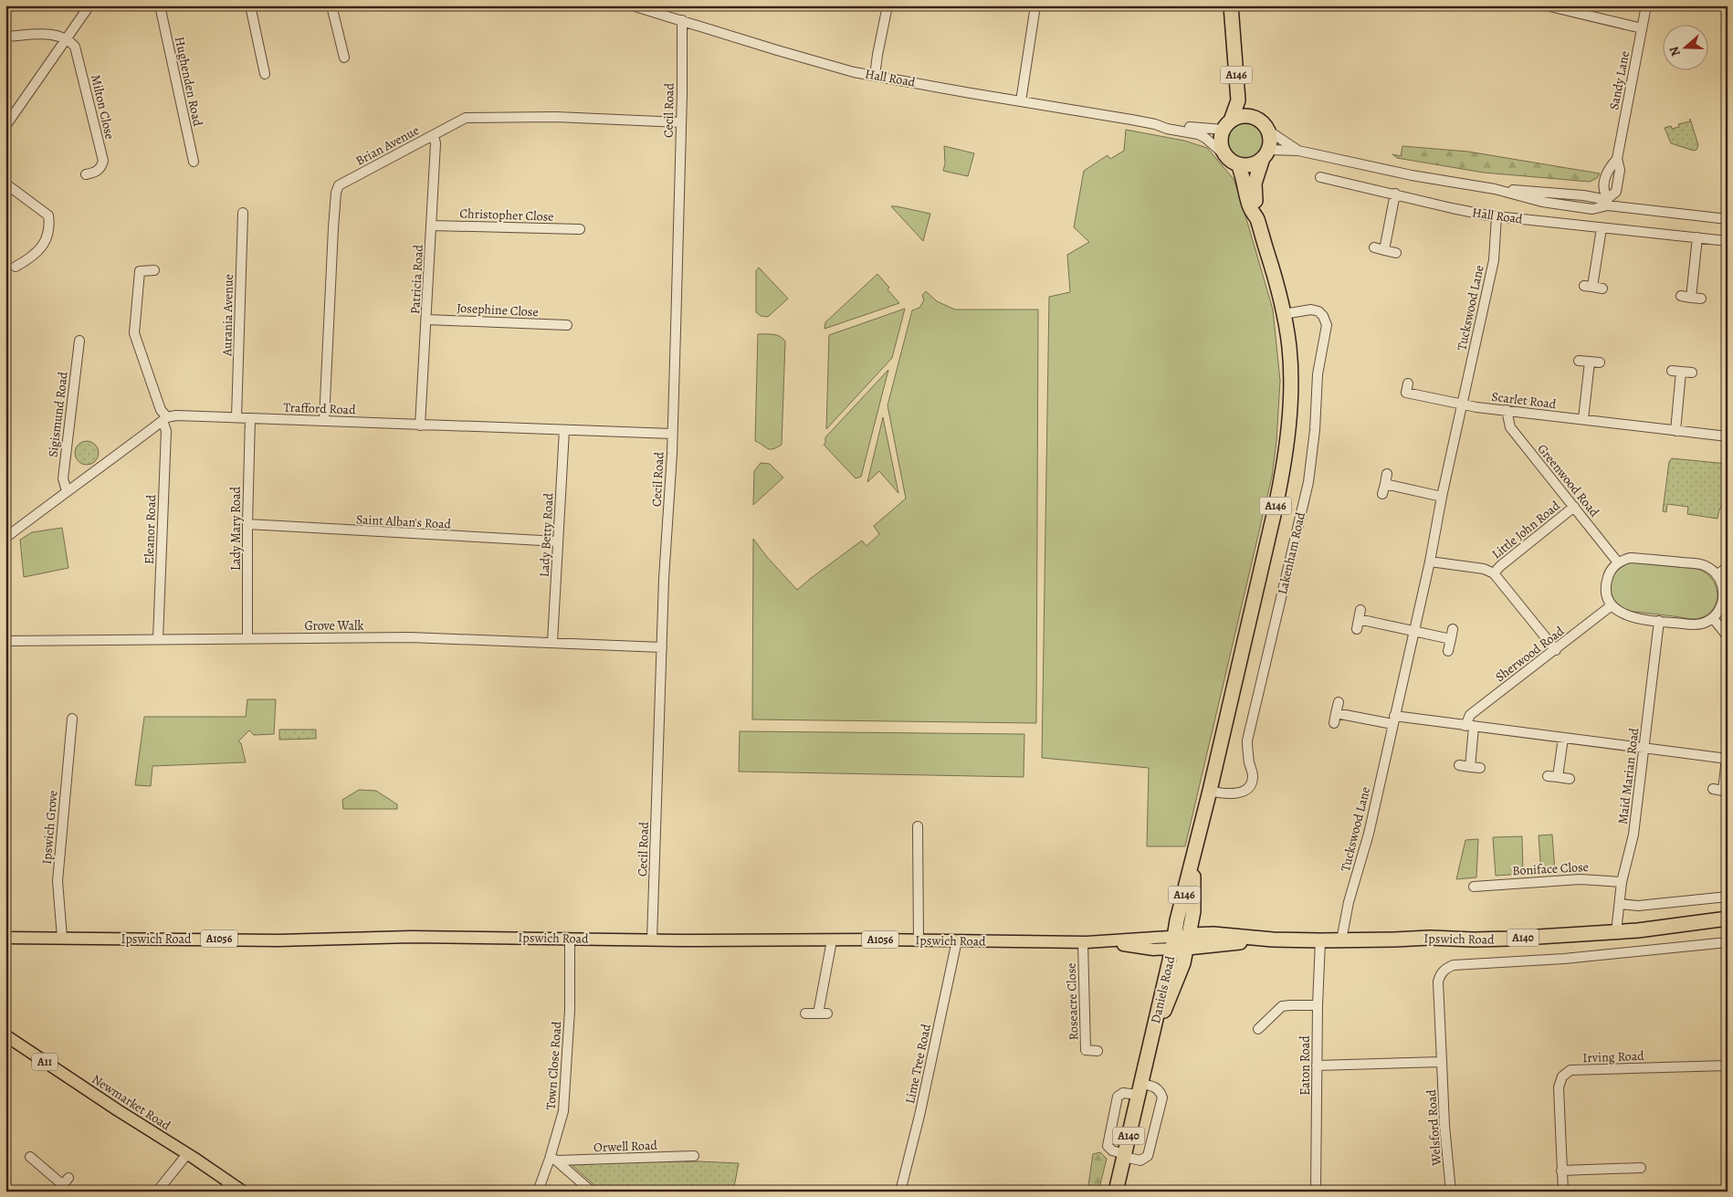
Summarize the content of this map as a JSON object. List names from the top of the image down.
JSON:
{
  "streets": {
    "highway": [
      "A146",
      "Hall Road",
      "Lakenham Road",
      "Ipswich Road",
      "A140",
      "Daniels Road"
    ],
    "main road": ["A1056", "A11", "Newmarket Road"],
    "street": [
      "Sandy Lane",
      "Hughenden Road",
      "Milton Close",
      "Cecil Road",
      "Brian Avenue",
      "Christopher Close",
      "Patricia Road",
      "Tuckswood Lane",
      "Josephine Close",
      "Aurania Avenue",
      "Scarlet Road",
      "Trafford Road",
      "Sigismund Road",
      "Greenwood Road",
      "Saint Alban's Road",
      "Lady Mary Road",
      "Eleanor Road",
      "Little John Road",
      "Lady Betty Road",
      "Grove Walk",
      "Sherwood Road",
      "Maid Marian Road",
      "Ipswich Grove",
      "Boniface Close",
      "Roseacre Close",
      "Irving Road",
      "Lime Tree Road",
      "Town Close Road",
      "Eaton Road",
      "Welsford Road",
      "Orwell Road"
    ]
  },
  "crossings": [
    ["A146", "Hall Road"],
    ["A146", "Lakenham Road"],
    ["Hall Road", "Sandy Lane"],
    ["Hall Road", "Cecil Road"],
    ["Hall Road", "Tuckswood Lane"],
    ["Hall Road", "Lakenham Road"],
    ["Cecil Road", "Brian Avenue"],
    ["Cecil Road", "Trafford Road"],
    ["Cecil Road", "Grove Walk"],
    ["Cecil Road", "Ipswich Road"],
    ["Brian Avenue", "Patricia Road"],
    ["Brian Avenue", "Trafford Road"],
    ["Christopher Close", "Patricia Road"],
    ["Patricia Road", "Josephine Close"],
    ["Patricia Road", "Trafford Road"],
    ["Tuckswood Lane", "Scarlet Road"],
    ["Tuckswood Lane", "Little John Road"],
    ["Tuckswood Lane", "Ipswich Road"],
    ["Aurania Avenue", "Trafford Road"],
    ["Scarlet Road", "Greenwood Road"],
    ["Trafford Road", "Lady Mary Road"],
    ["Trafford Road", "Eleanor Road"],
    ["Trafford Road", "Lady Betty Road"],
    ["Greenwood Road", "Little John Road"],
    ["Saint Alban's Road", "Lady Mary Road"],
    ["Saint Alban's Road", "Lady Betty Road"],
    ["Lady Mary Road", "Grove Walk"],
    ["Eleanor Road", "Grove Walk"],
    ["Little John Road", "Sherwood Road"],
    ["Lady Betty Road", "Grove Walk"],
    ["Lakenham Road", "Ipswich Road"],
    ["Lakenham Road", "Daniels Road"],
    ["Maid Marian Road", "Boniface Close"],
    ["Maid Marian Road", "Ipswich Road"],
    ["Ipswich Grove", "Ipswich Road"],
    ["Ipswich Road", "Daniels Road"],
    ["Ipswich Road", "Roseacre Close"],
    ["Ipswich Road", "Lime Tree Road"],
    ["Ipswich Road", "Town Close Road"],
    ["Ipswich Road", "Eaton Road"],
    ["Ipswich Road", "Welsford Road"],
    ["Town Close Road", "Orwell Road"]
  ],
  "north": "left"
}
